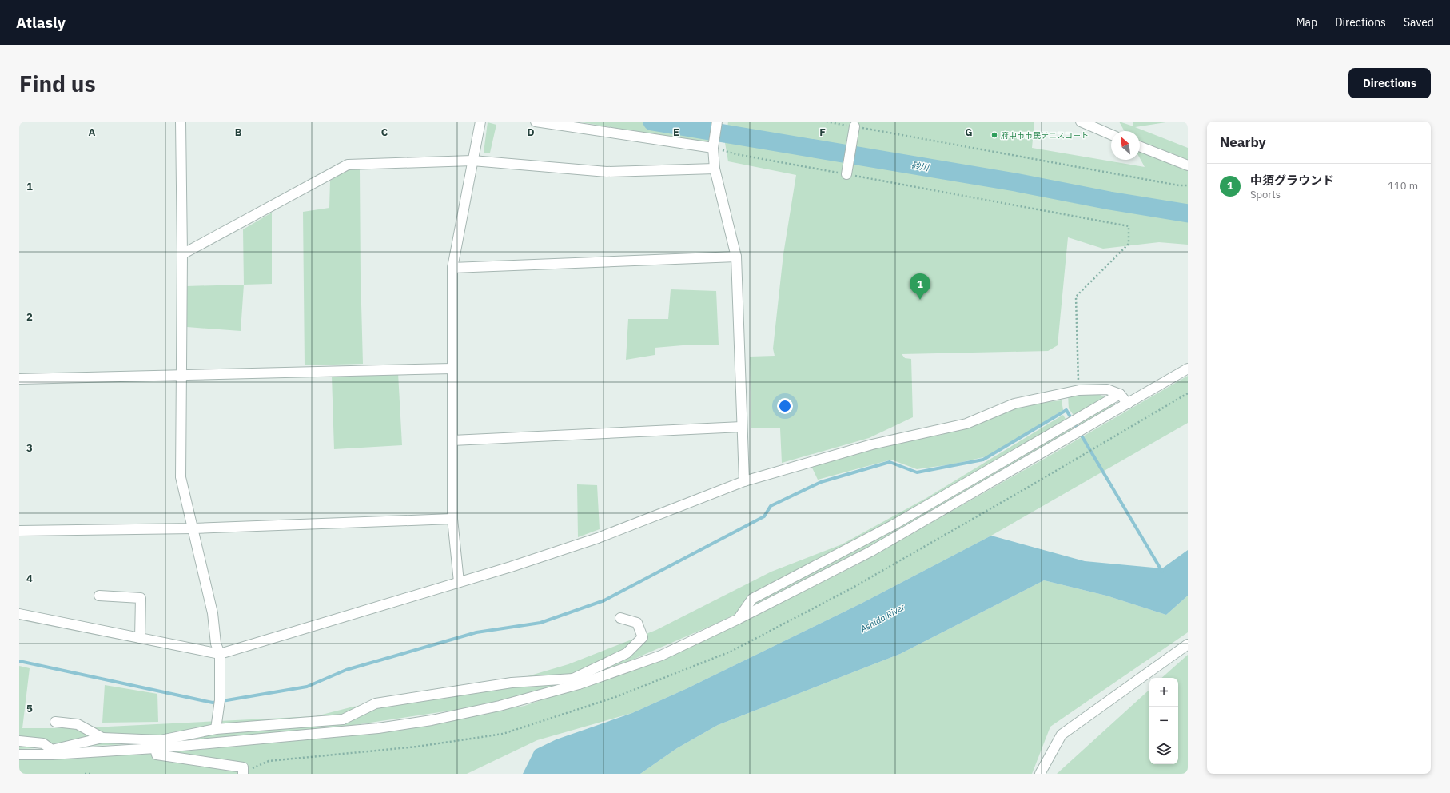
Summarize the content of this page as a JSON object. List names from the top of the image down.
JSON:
{
  "water": ["砂川", "Ashida River"],
  "places": ["府中市市民テニスコート"],
  "north": "top left",
  "page": {
    "header": "Atlasly",
    "nav": ["Map", "Directions", "Saved"],
    "buttons": "Directions",
    "title": "Find us",
    "heading": "Nearby",
    "list": [
      {
        "mark": "1",
        "name": "中須グラウンド",
        "note": "Sports",
        "value": "110 m"
      }
    ],
    "pins": "1",
    "map_buttons": ["+", "−"]
  },
  "grid": {
    "columns": [
      "A",
      "B",
      "C",
      "D",
      "E",
      "F",
      "G"
    ],
    "rows": [
      "1",
      "2",
      "3",
      "4",
      "5"
    ]
  }
}
